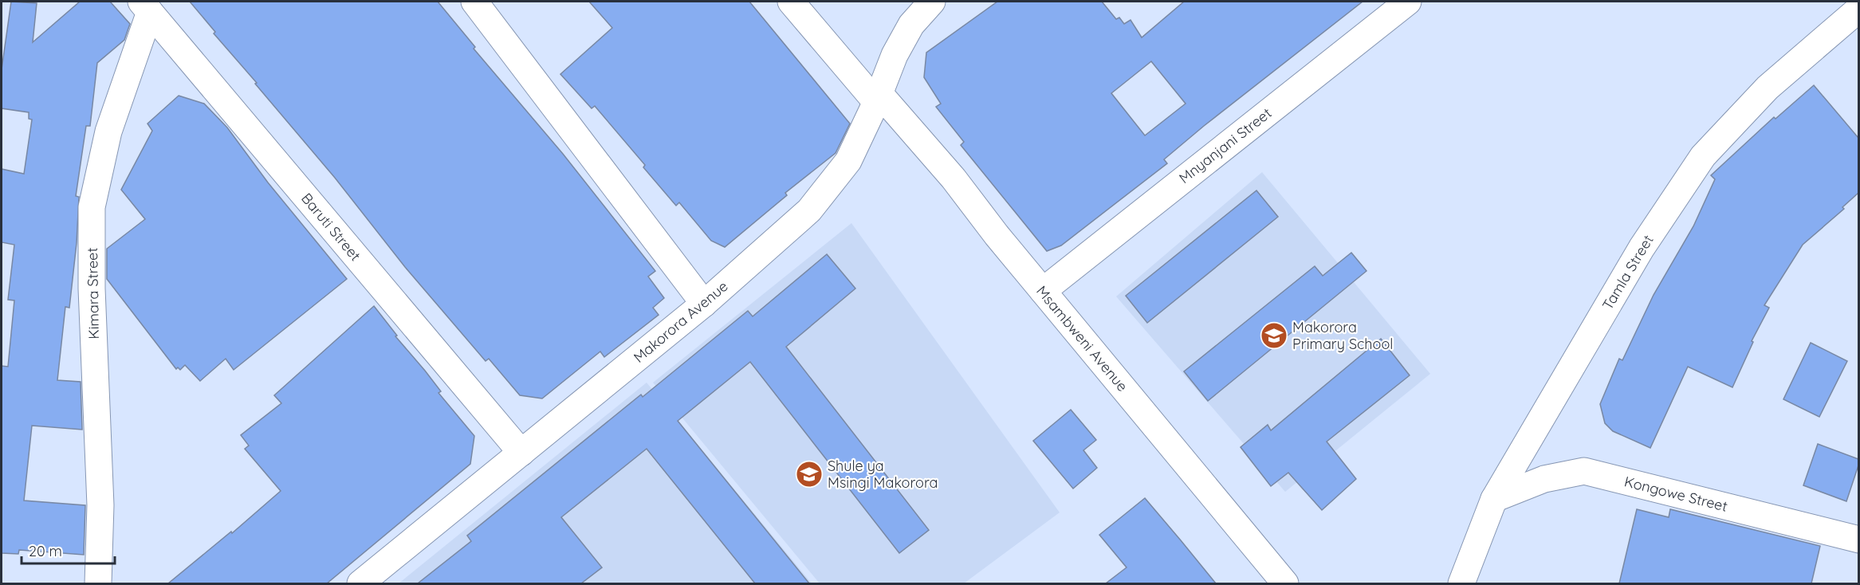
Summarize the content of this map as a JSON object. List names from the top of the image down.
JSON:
{
  "streets": {
    "street": [
      "Mnyanjani Street",
      "Baruti Street",
      "Tamla Street",
      "Kimara Street",
      "Makorora Avenue",
      "Msambweni Avenue",
      "Kongowe Street"
    ]
  },
  "crossings": [
    ["Mnyanjani Street", "Msambweni Avenue"],
    ["Baruti Street", "Kimara Street"],
    ["Baruti Street", "Makorora Avenue"],
    ["Tamla Street", "Kongowe Street"],
    ["Makorora Avenue", "Msambweni Avenue"]
  ],
  "places": {
    "school or university": ["Makorora Primary School", "Shule ya Msingi Makorora"]
  },
  "scale_bar": "20 m"
}
